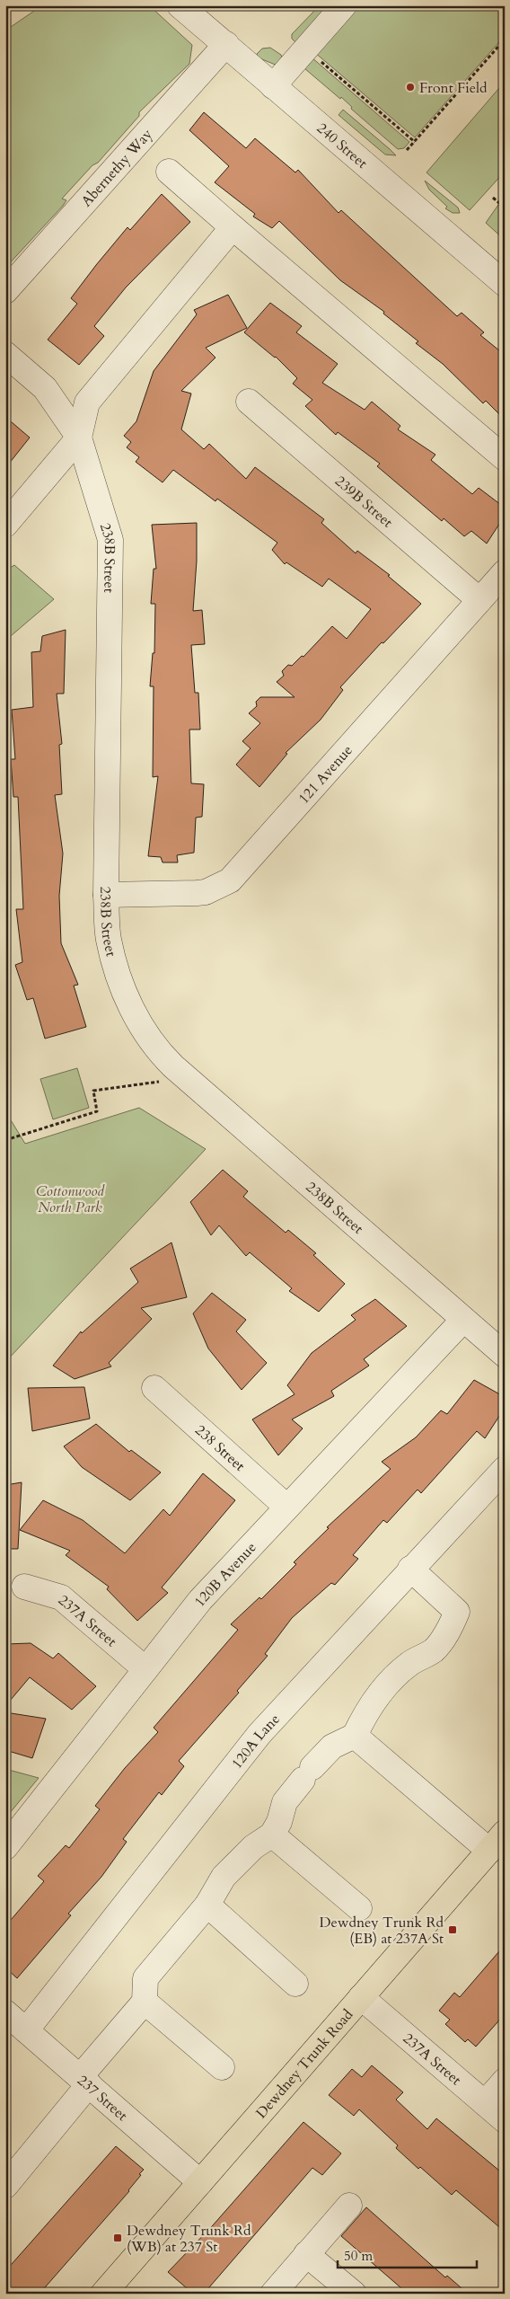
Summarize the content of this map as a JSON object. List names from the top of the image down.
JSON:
{
  "streets": {
    "main road": ["Dewdney Trunk Road"],
    "street": [
      "240 Street",
      "Abernethy Way",
      "239B Street",
      "238B Street",
      "121 Avenue",
      "238 Street",
      "120B Avenue",
      "237A Street",
      "120A Lane",
      "237 Street"
    ]
  },
  "crossings": [
    ["240 Street", "Abernethy Way"],
    ["239B Street", "121 Avenue"],
    ["238B Street", "121 Avenue"],
    ["238B Street", "120B Avenue"],
    ["238 Street", "120B Avenue"],
    ["120B Avenue", "237A Street"],
    ["237A Street", "Dewdney Trunk Road"],
    ["120A Lane", "237 Street"],
    ["Dewdney Trunk Road", "237 Street"]
  ],
  "parks": ["Cottonwood North Park"],
  "places": {
    "other": ["Front Field"],
    "transit": ["Dewdney Trunk Rd (EB) at 237A St", "Dewdney Trunk Rd (WB) at 237 St"]
  },
  "scale_bar": "50 m"
}
